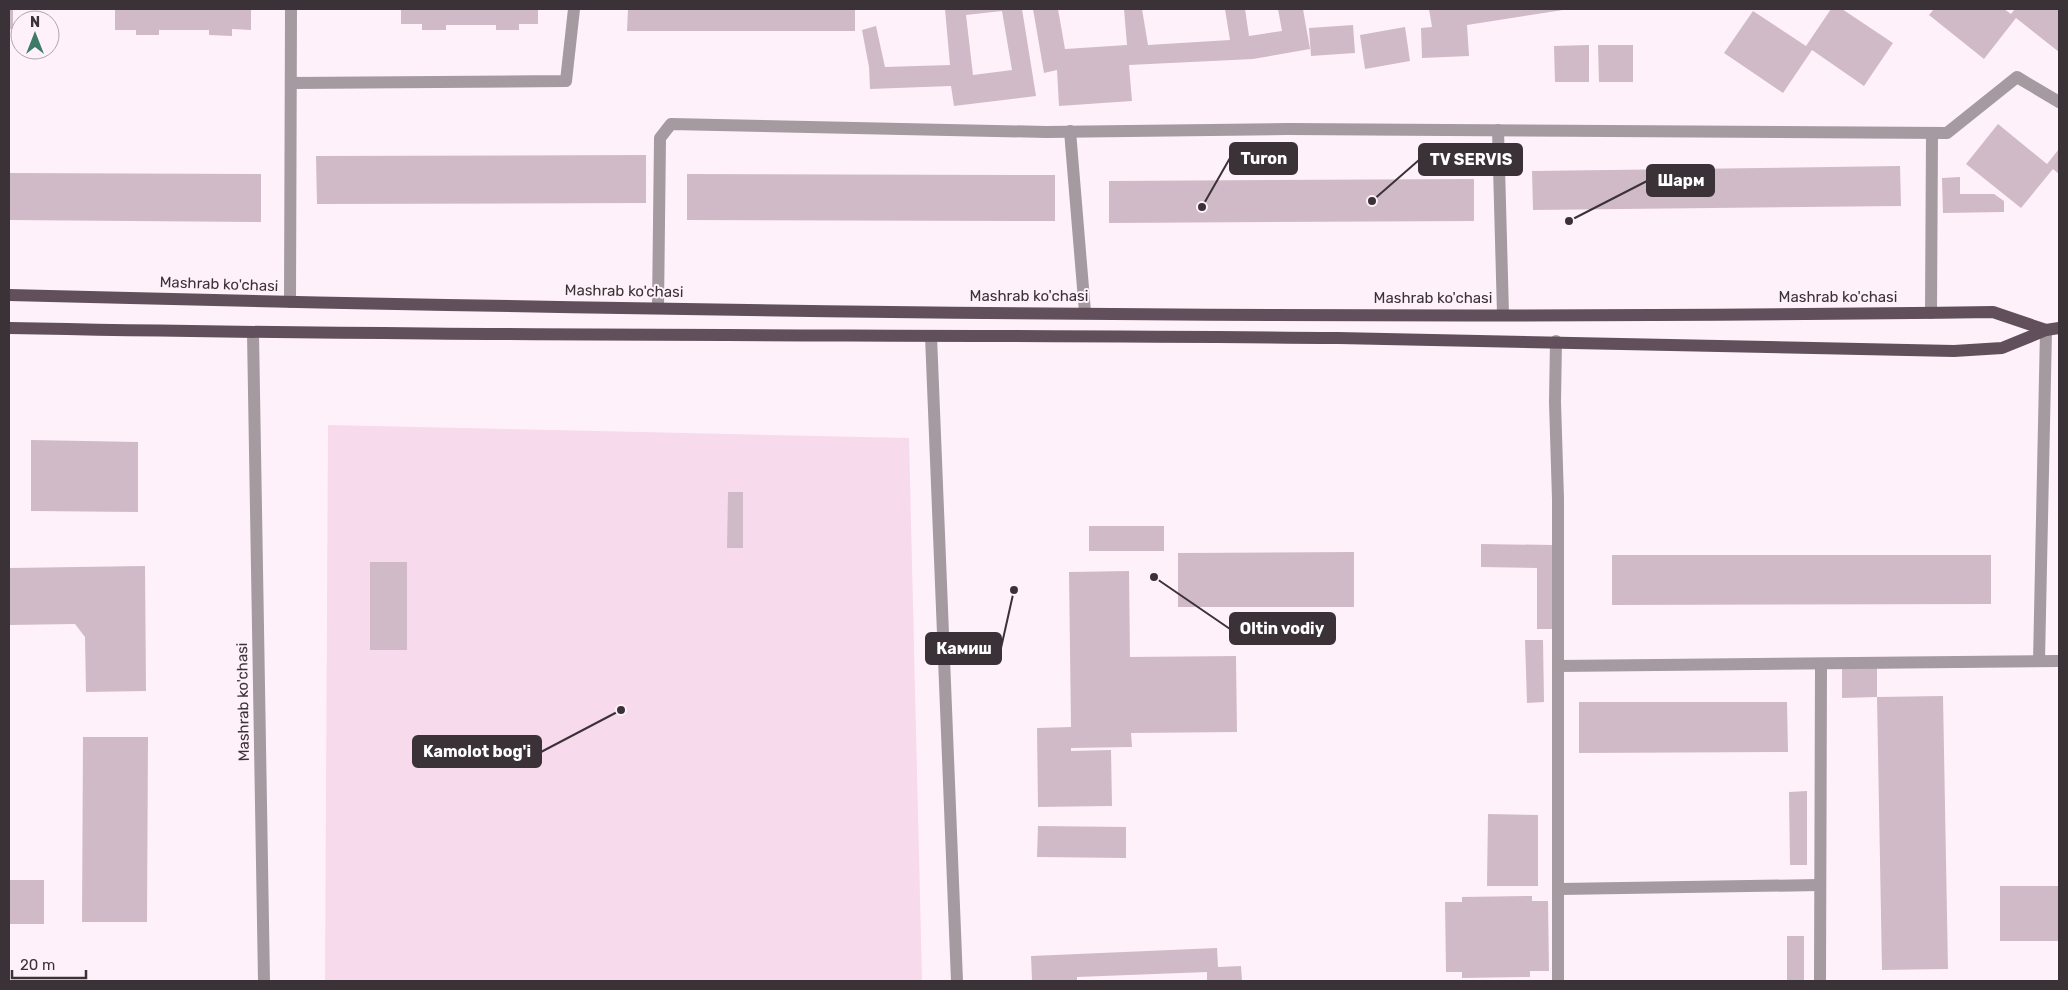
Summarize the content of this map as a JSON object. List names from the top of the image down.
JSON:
{
  "streets": {
    "main road": ["Mashrab ko'chasi"]
  },
  "places": [
    "TV SERVIS",
    "Turon",
    "Шарм",
    "Oltin vodiy",
    "Камиш",
    "Kamolot bog'i"
  ],
  "scale_bar": "20 m",
  "north": "top"
}
